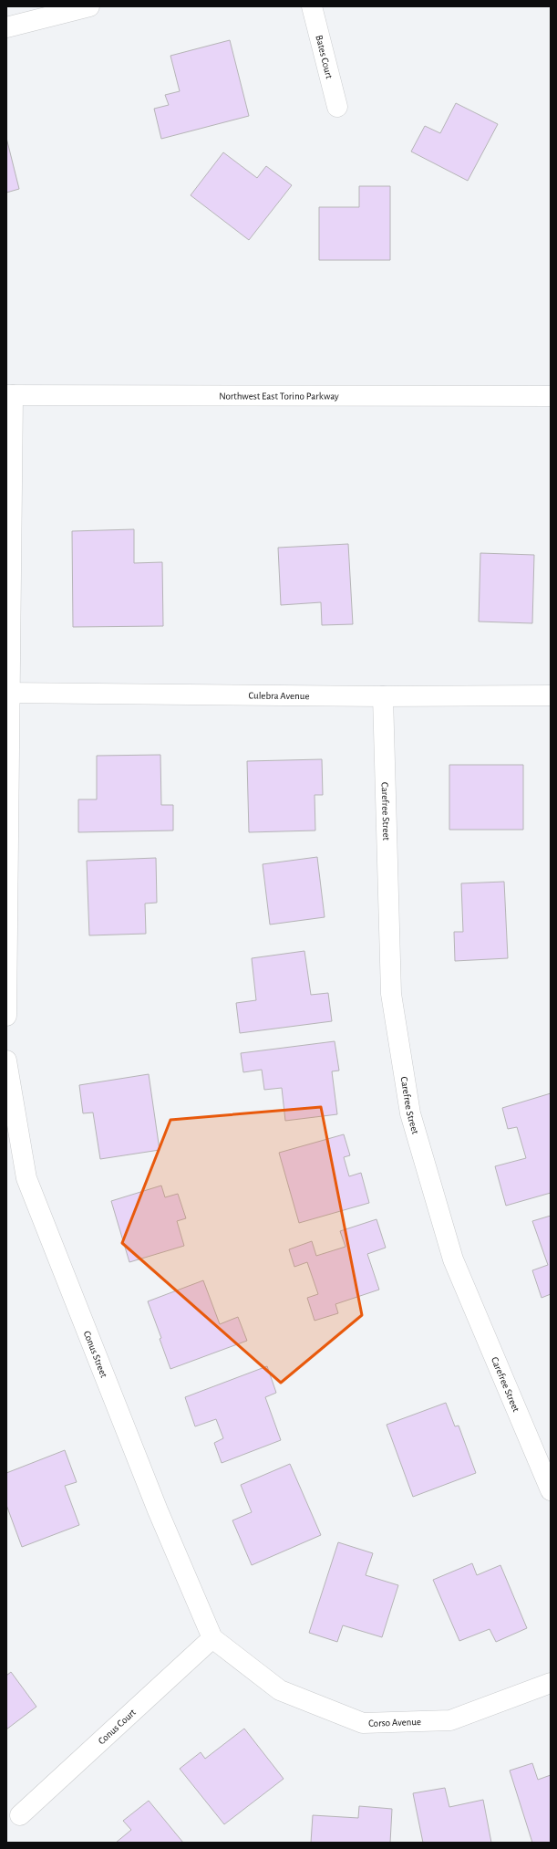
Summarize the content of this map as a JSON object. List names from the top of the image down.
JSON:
{
  "streets": {
    "street": [
      "Bates Court",
      "Northwest East Torino Parkway",
      "Culebra Avenue",
      "Carefree Street",
      "Conus Street",
      "Corso Avenue",
      "Conus Court"
    ]
  },
  "crossings": [
    ["Culebra Avenue", "Carefree Street"],
    ["Conus Street", "Corso Avenue"],
    ["Conus Street", "Conus Court"],
    ["Corso Avenue", "Conus Court"]
  ]
}
